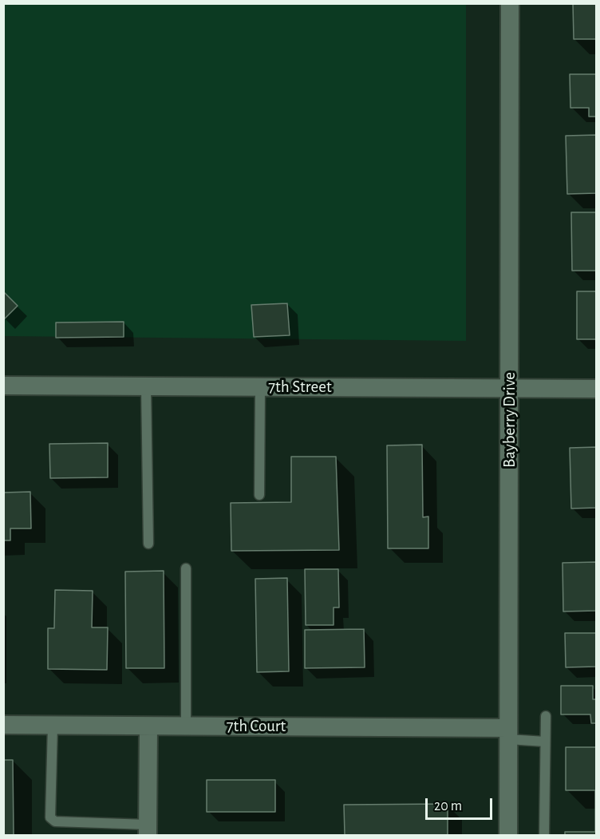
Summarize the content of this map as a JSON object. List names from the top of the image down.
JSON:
{
  "streets": {
    "street": ["7th Street", "Bayberry Drive", "7th Court"]
  },
  "crossings": [
    ["7th Street", "Bayberry Drive"],
    ["Bayberry Drive", "7th Court"]
  ],
  "scale_bar": "20 m"
}
